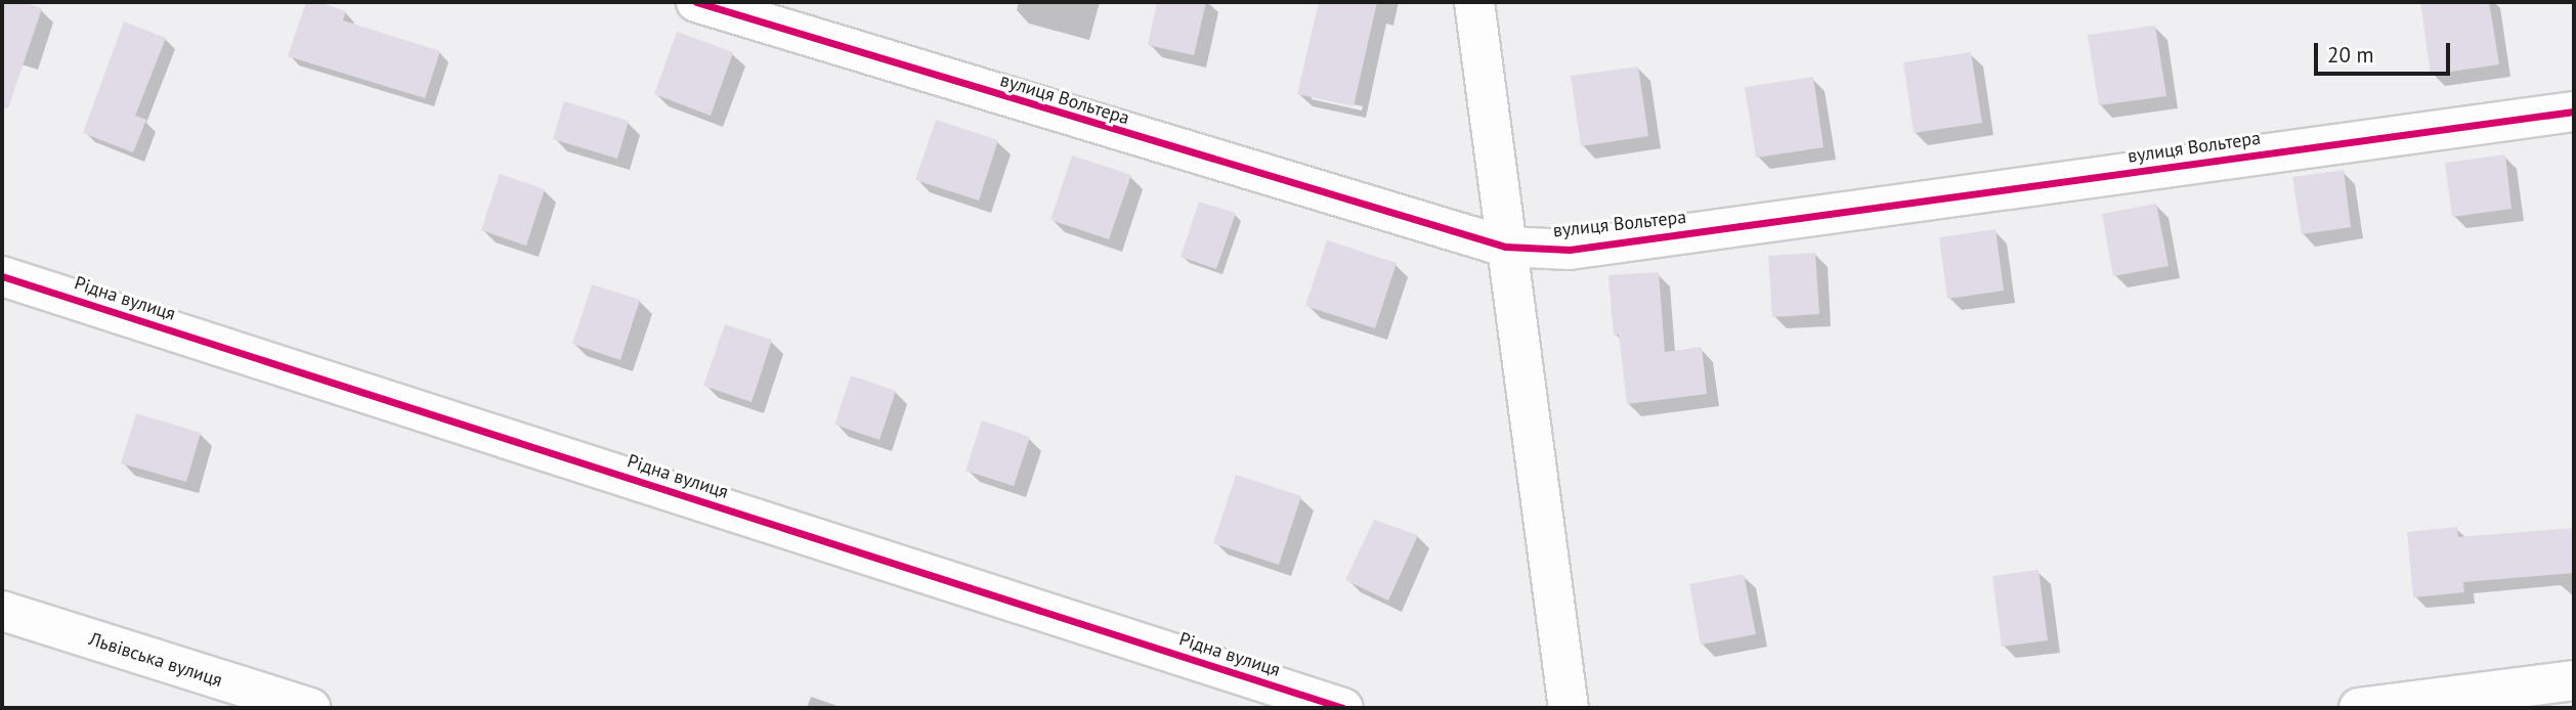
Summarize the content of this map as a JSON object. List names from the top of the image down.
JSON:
{
  "streets": {
    "street": ["вулиця Вольтера", "Рідна вулиця", "Львівська вулиця"]
  },
  "scale_bar": "20 m"
}
